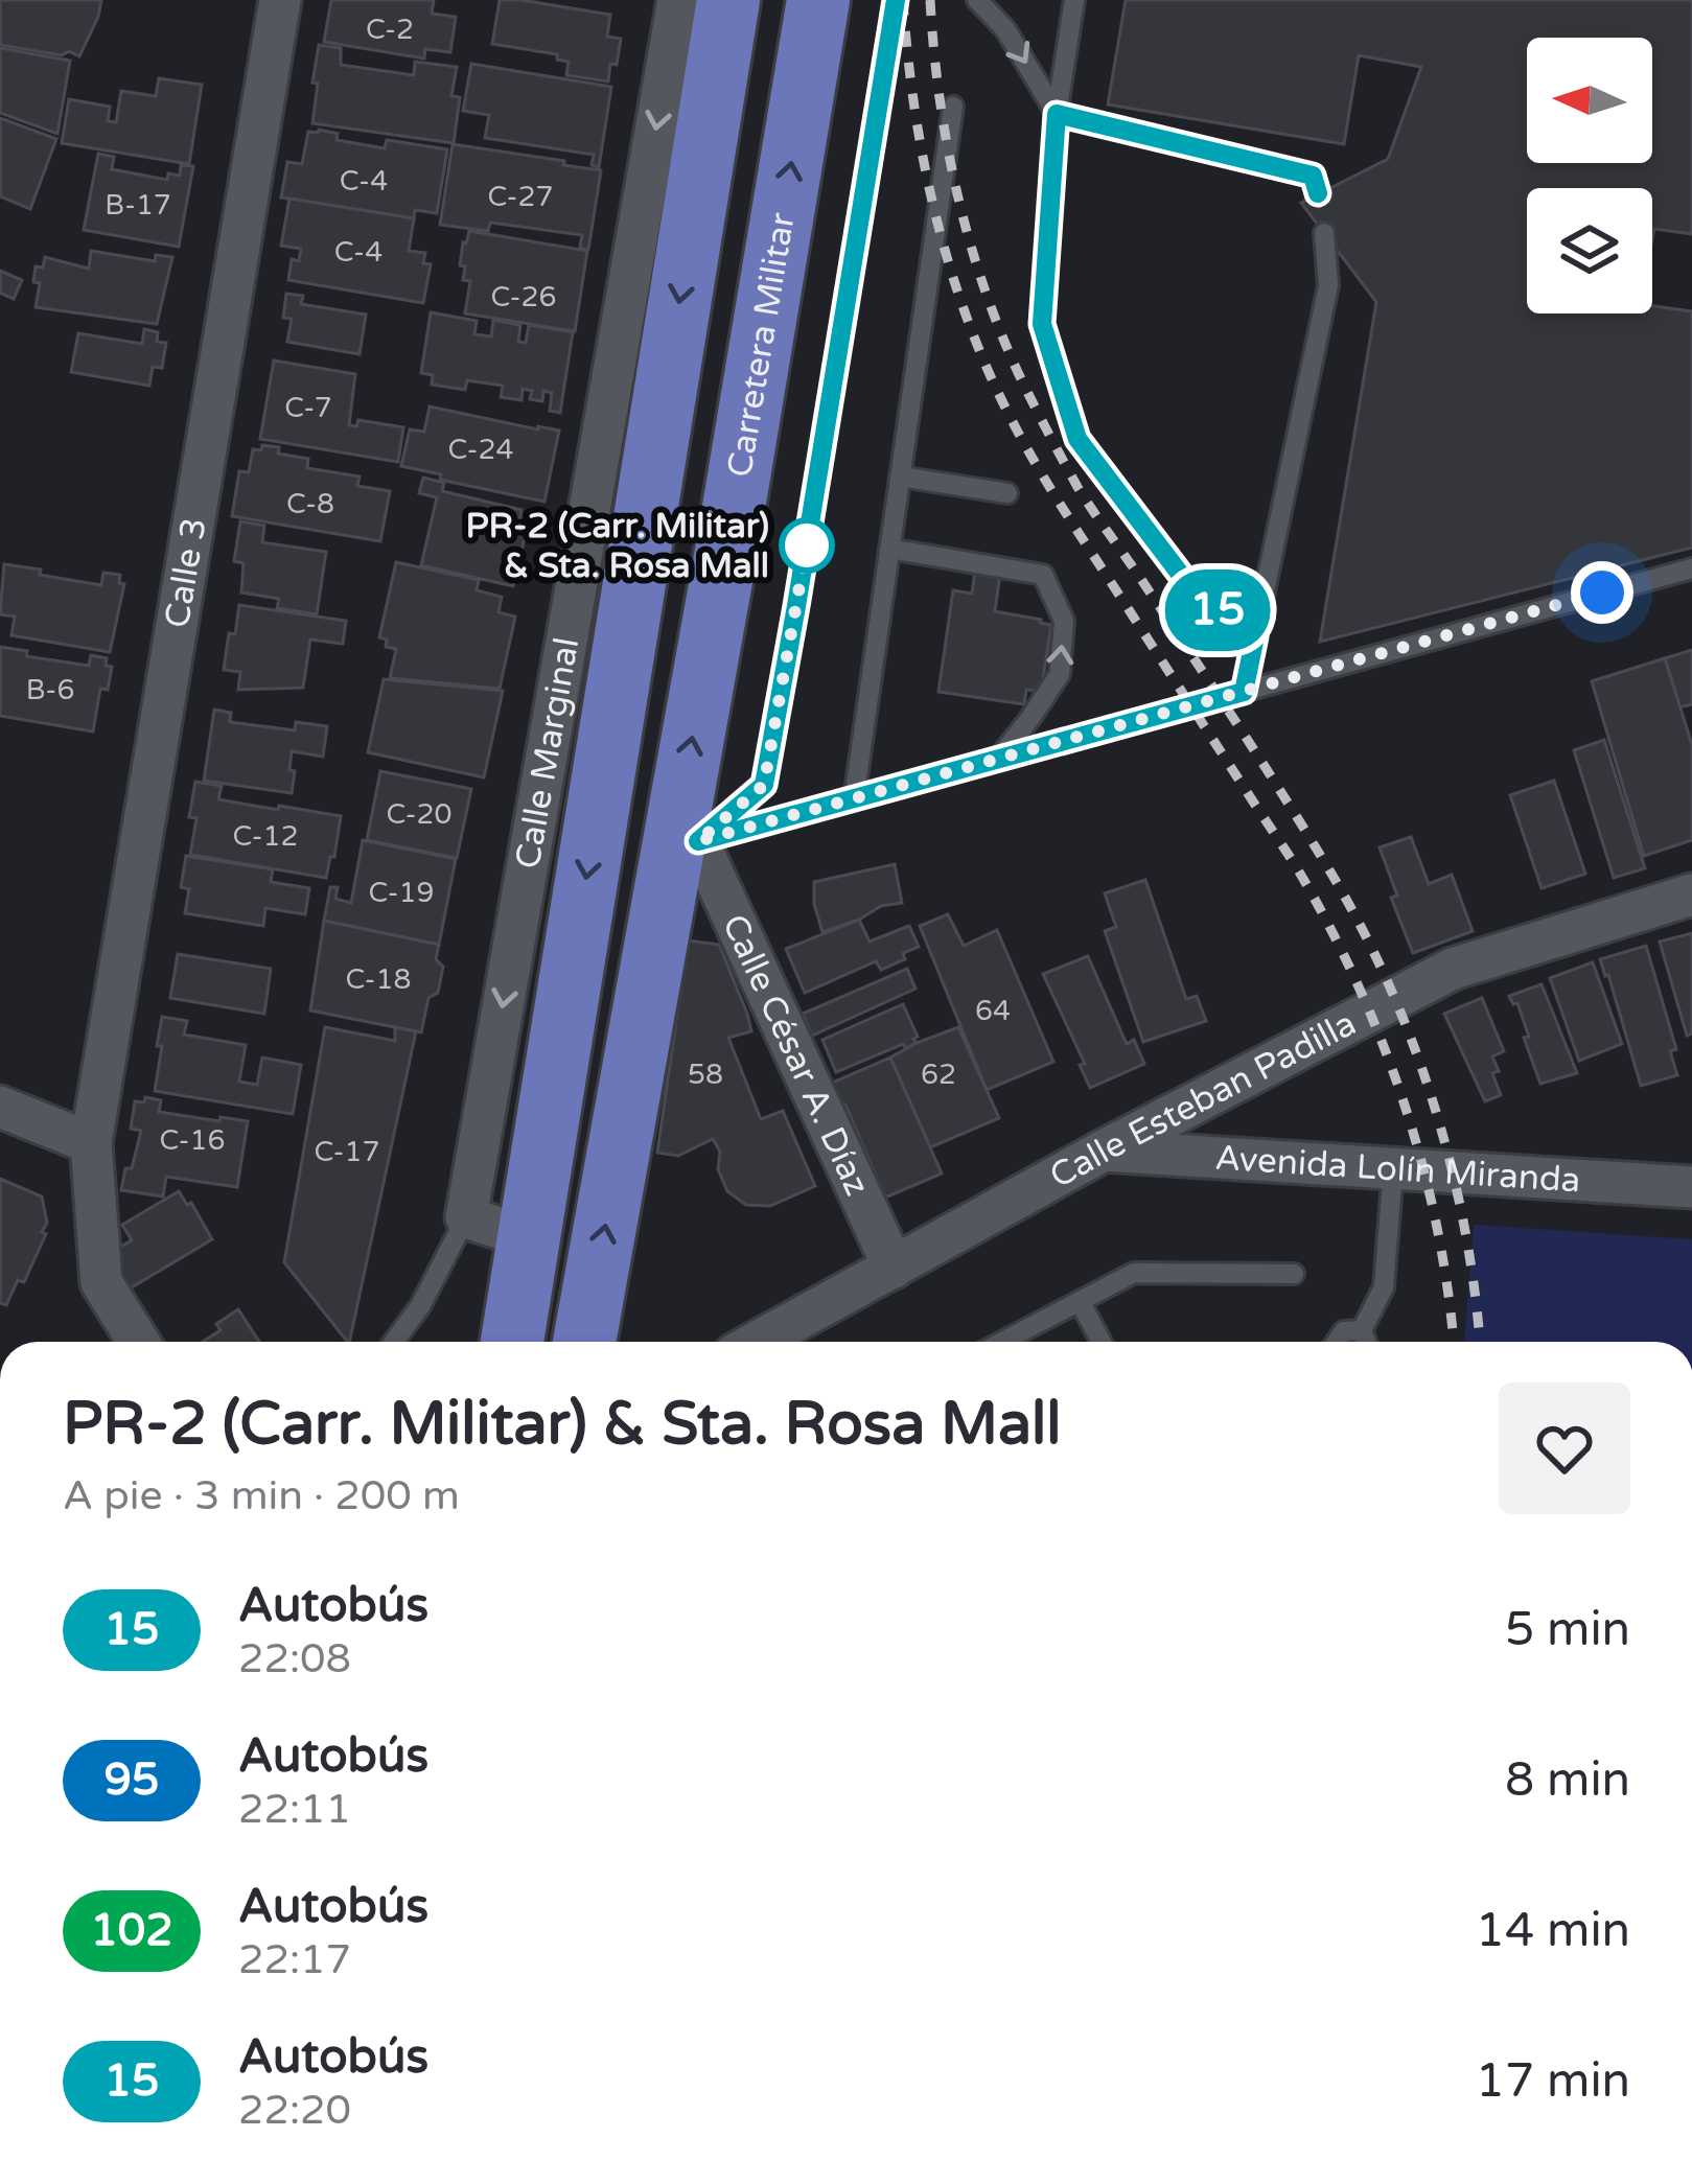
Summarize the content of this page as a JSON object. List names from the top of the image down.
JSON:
{
  "streets": {
    "main road": ["Carretera Militar"],
    "street": [
      "Calle 3",
      "Calle Marginal",
      "Calle César A. Díaz",
      "Calle Esteban Padilla",
      "Avenida Lolín Miranda"
    ]
  },
  "crossings": [
    ["Carretera Militar", "Calle César A. Díaz"],
    ["Calle César A. Díaz", "Calle Esteban Padilla"],
    ["Calle Esteban Padilla", "Avenida Lolín Miranda"]
  ],
  "one_way": ["Calle Marginal"],
  "places": ["PR-2 (Carr. Militar) & Sta. Rosa Mall"],
  "lines": ["bus line 15"],
  "house_numbers": [
    "C-2",
    "C-4",
    "C-27",
    "B-17",
    "C-4",
    "C-26",
    "C-7",
    "C-24",
    "C-8",
    "B-6",
    "C-20",
    "C-12",
    "C-19",
    "C-18",
    "64",
    "58",
    "62",
    "C-16",
    "C-17"
  ],
  "north": "left",
  "page": {
    "on_map": "15",
    "heading": ["PR-2 (Carr. Militar) & Sta. Rosa Mall", "A pie · 3 min · 200 m"],
    "list": [
      {
        "mark": "15",
        "name": "Autobús",
        "note": "22:08",
        "value": "5 min"
      },
      {
        "mark": "95",
        "name": "Autobús",
        "note": "22:11",
        "value": "8 min"
      },
      {
        "mark": "102",
        "name": "Autobús",
        "note": "22:17",
        "value": "14 min"
      },
      {
        "mark": "15",
        "name": "Autobús",
        "note": "22:20",
        "value": "17 min"
      }
    ]
  }
}
